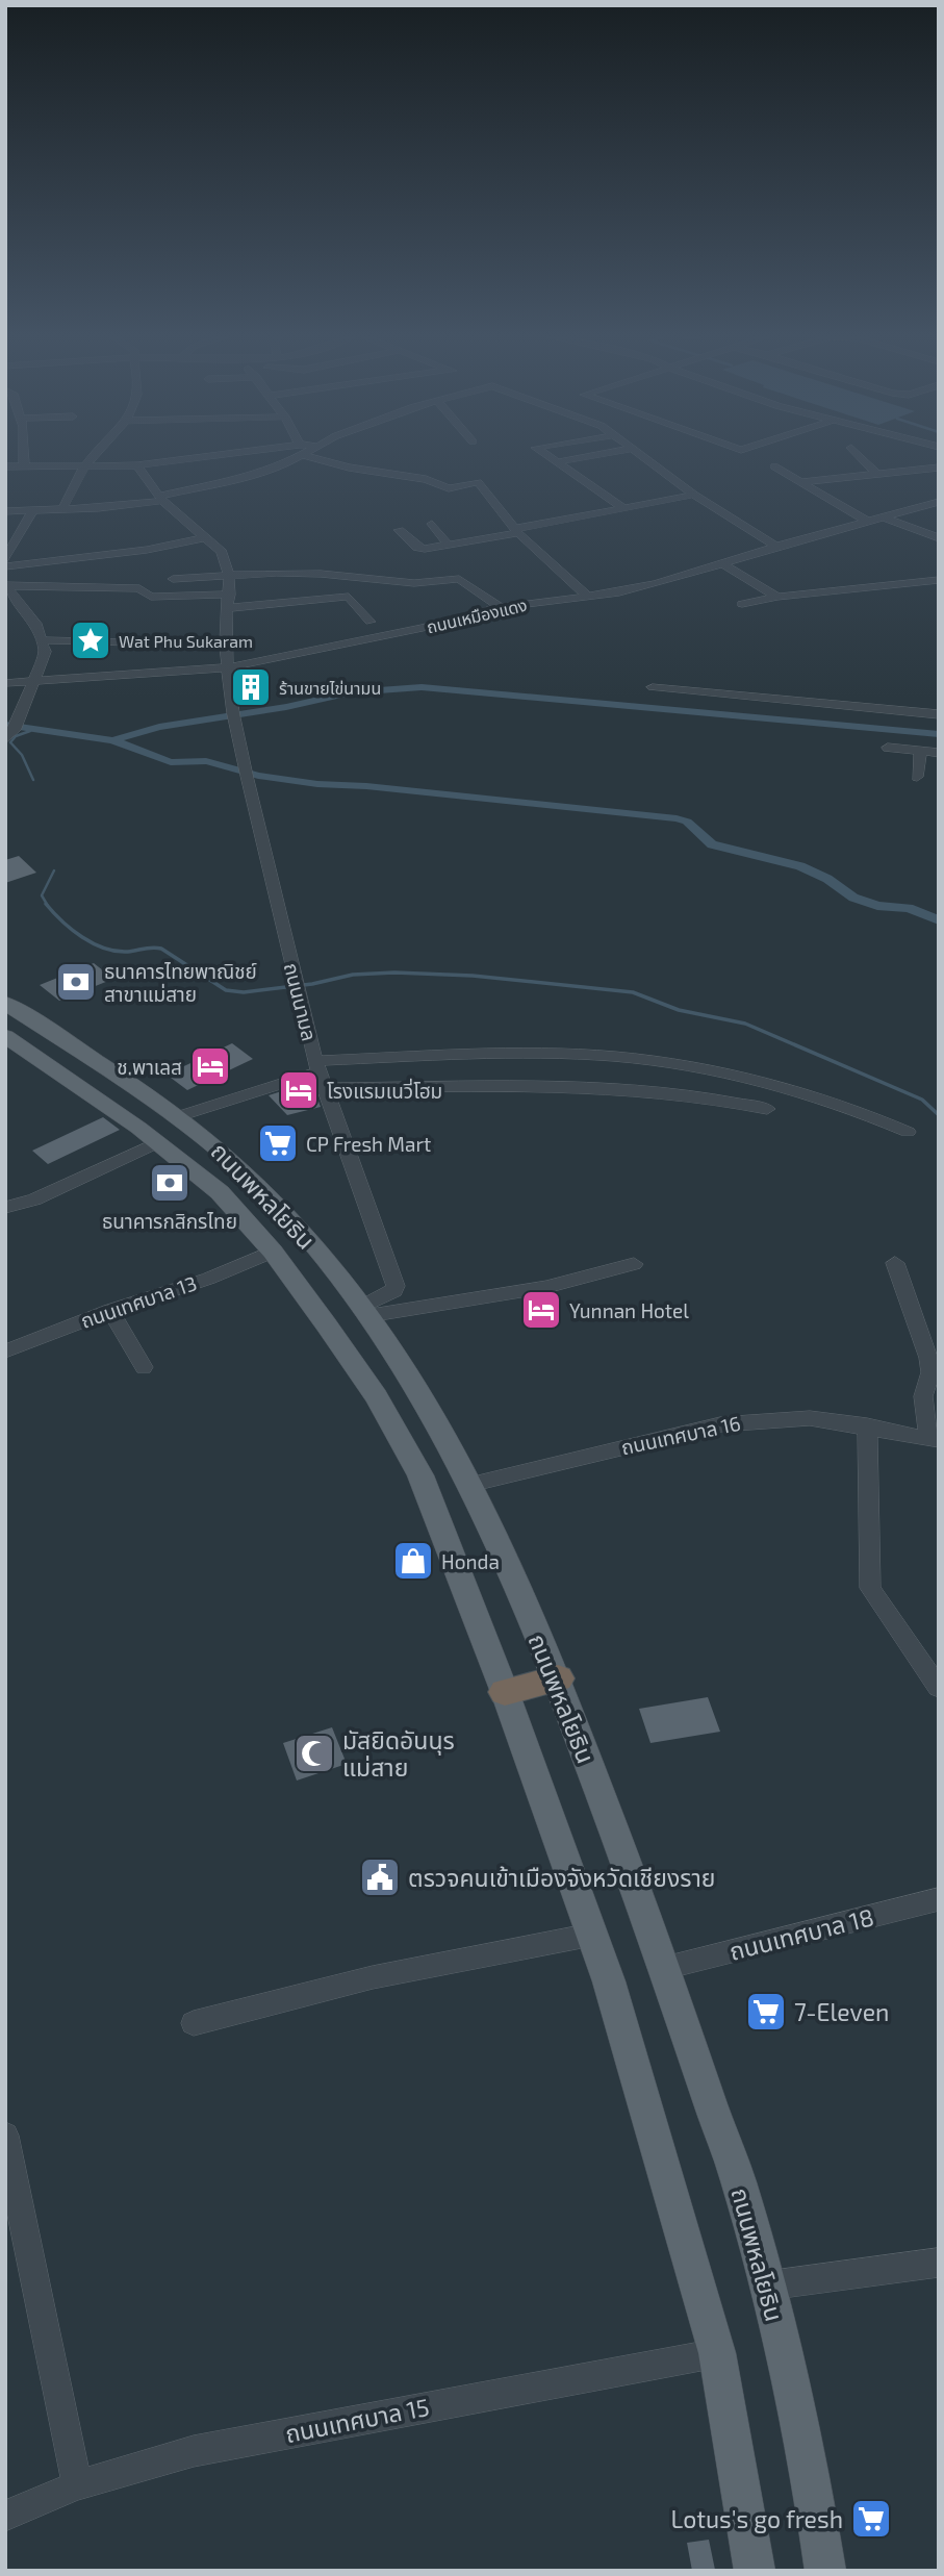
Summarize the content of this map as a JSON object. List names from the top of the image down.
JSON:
{
  "streets": {
    "main road": ["ถนนพหลโยธิน"],
    "street": [
      "ถนนเหมืองแดง",
      "ถนนนามล",
      "ถนนเทศบาล 13",
      "ถนนเทศบาล 16",
      "ถนนเทศบาล 18",
      "ถนนเทศบาล 15"
    ]
  },
  "crossings": [
    ["ถนนเหมืองแดง", "ถนนนามล"],
    ["ถนนนามล", "ถนนพหลโยธิน"],
    ["ถนนพหลโยธิน", "ถนนเทศบาล 13"],
    ["ถนนพหลโยธิน", "ถนนเทศบาล 16"],
    ["ถนนพหลโยธิน", "ถนนเทศบาล 18"],
    ["ถนนพหลโยธิน", "ถนนเทศบาล 15"]
  ],
  "places": {
    "place": ["Wat Phu Sukaram"],
    "building": ["ร้านขายไข่นามน"],
    "bank": ["ธนาคารไทยพาณิชย์ สาขาแม่สาย", "ธนาคารกสิกรไทย"],
    "hotel": ["ช.พาเลส", "โรงแรมเนวี่โฮม", "Yunnan Hotel"],
    "supermarket": ["CP Fresh Mart", "7-Eleven", "Lotus's go fresh"],
    "shop": ["Honda"],
    "mosque": ["มัสยิดอันนุร แม่สาย"],
    "public building": ["ตรวจคนเข้าเมืองจังหวัดเชียงราย"]
  }
}
